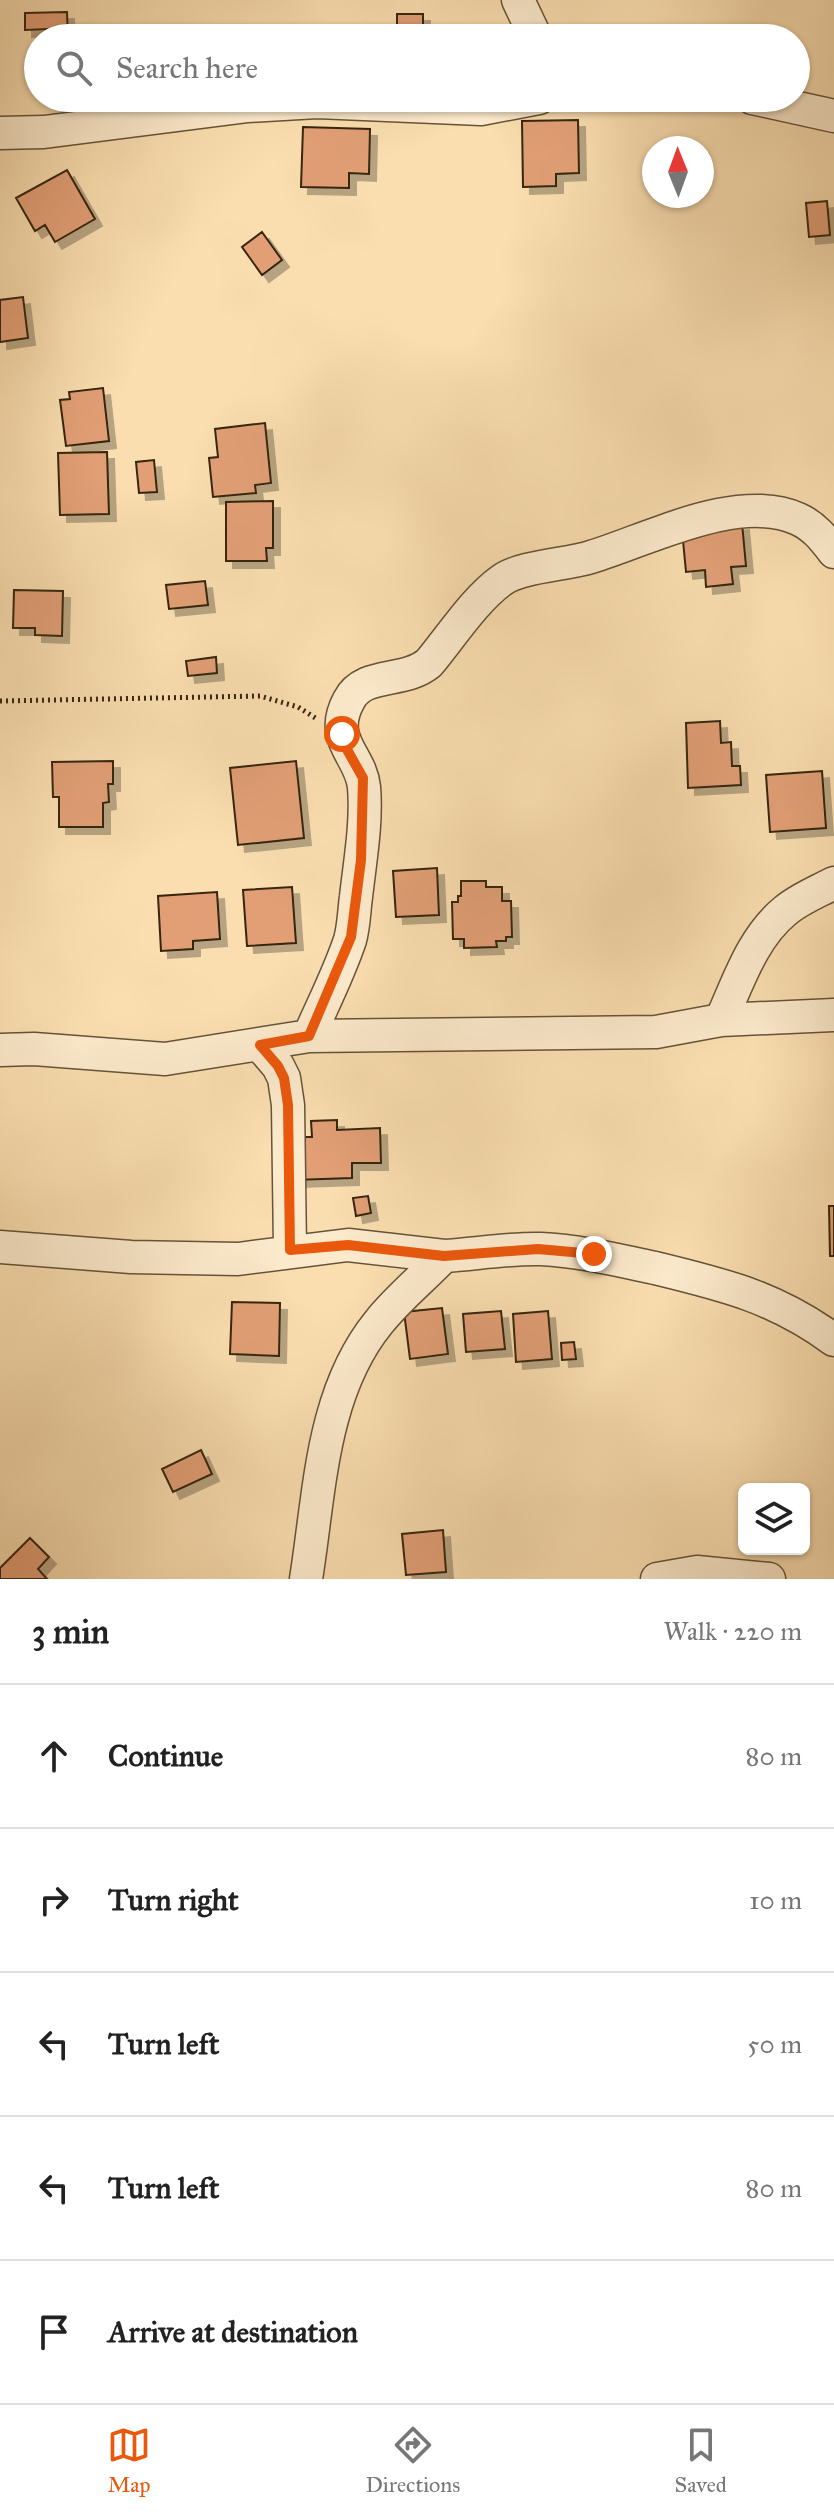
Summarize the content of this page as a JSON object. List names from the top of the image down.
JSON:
{
  "north": "top",
  "page": {
    "search": "Search here",
    "heading": ["3 min", "Walk · 220 m"],
    "list": [
      ["Continue", "80 m"],
      ["Turn right", "10 m"],
      ["Turn left", "50 m"],
      ["Turn left", "80 m"],
      "Arrive at destination"
    ],
    "nav": ["Map", "Directions", "Saved"]
  }
}
